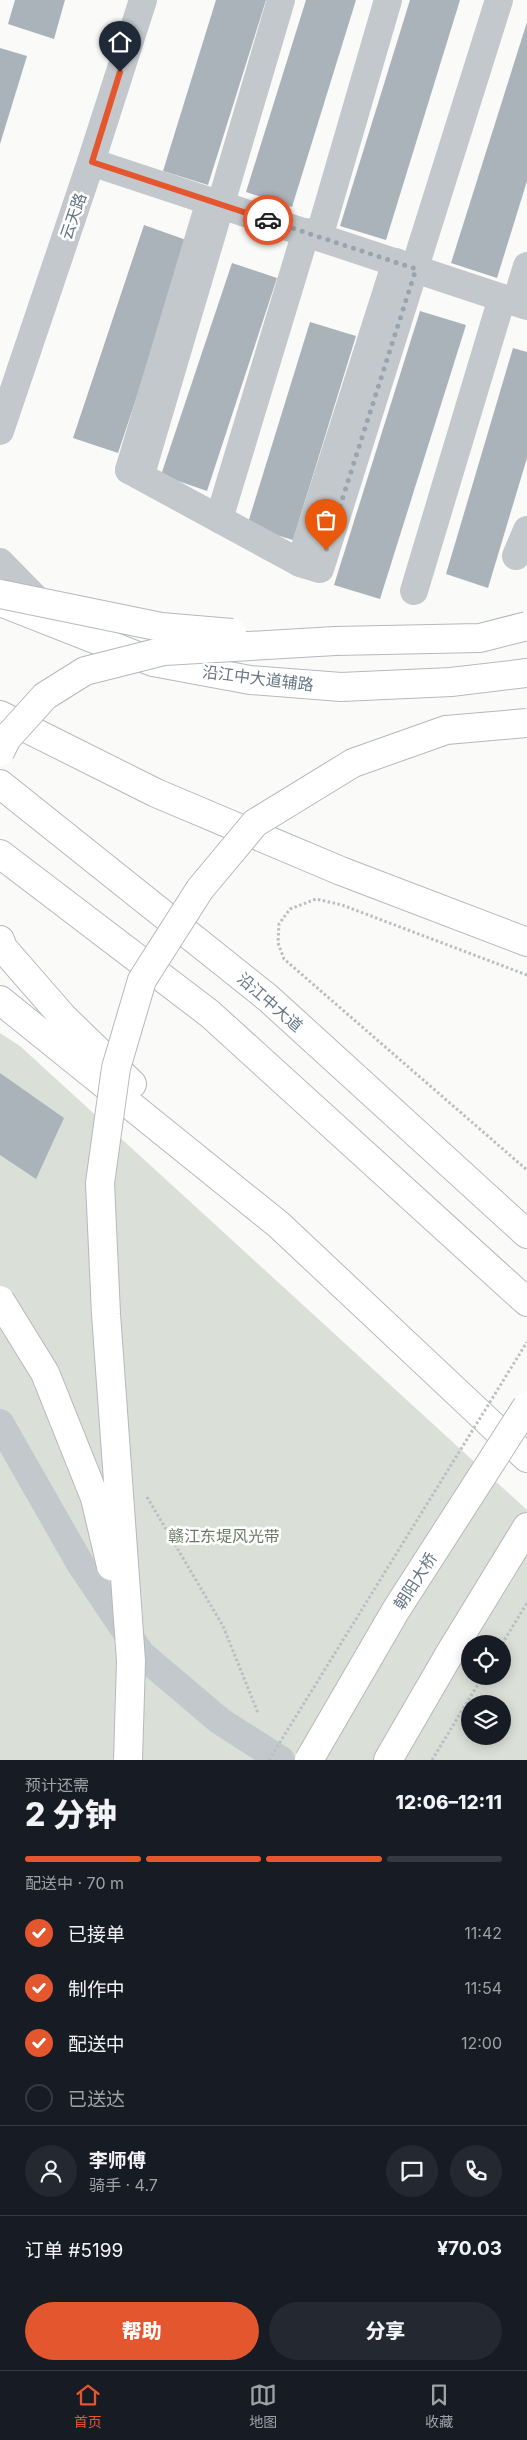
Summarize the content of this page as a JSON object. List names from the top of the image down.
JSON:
{
  "streets": {
    "main road": ["沿江中大道辅路", "沿江中大道", "朝阳大桥"],
    "street": ["云天路"]
  },
  "parks": ["赣江东堤风光带"],
  "page": {
    "heading": ["2 分钟", "预计还需", "12:06–12:11"],
    "panel": [
      "李师傅",
      "骑手 · 4.7",
      "订单 #5199",
      "¥70.03"
    ],
    "bar": "配送中 · 70 m",
    "list": [
      ["已接单", "11:42"],
      ["制作中", "11:54"],
      ["配送中", "12:00"],
      "已送达"
    ],
    "buttons": ["帮助", "分享"],
    "tabs": ["首页", "地图", "收藏"]
  }
}
